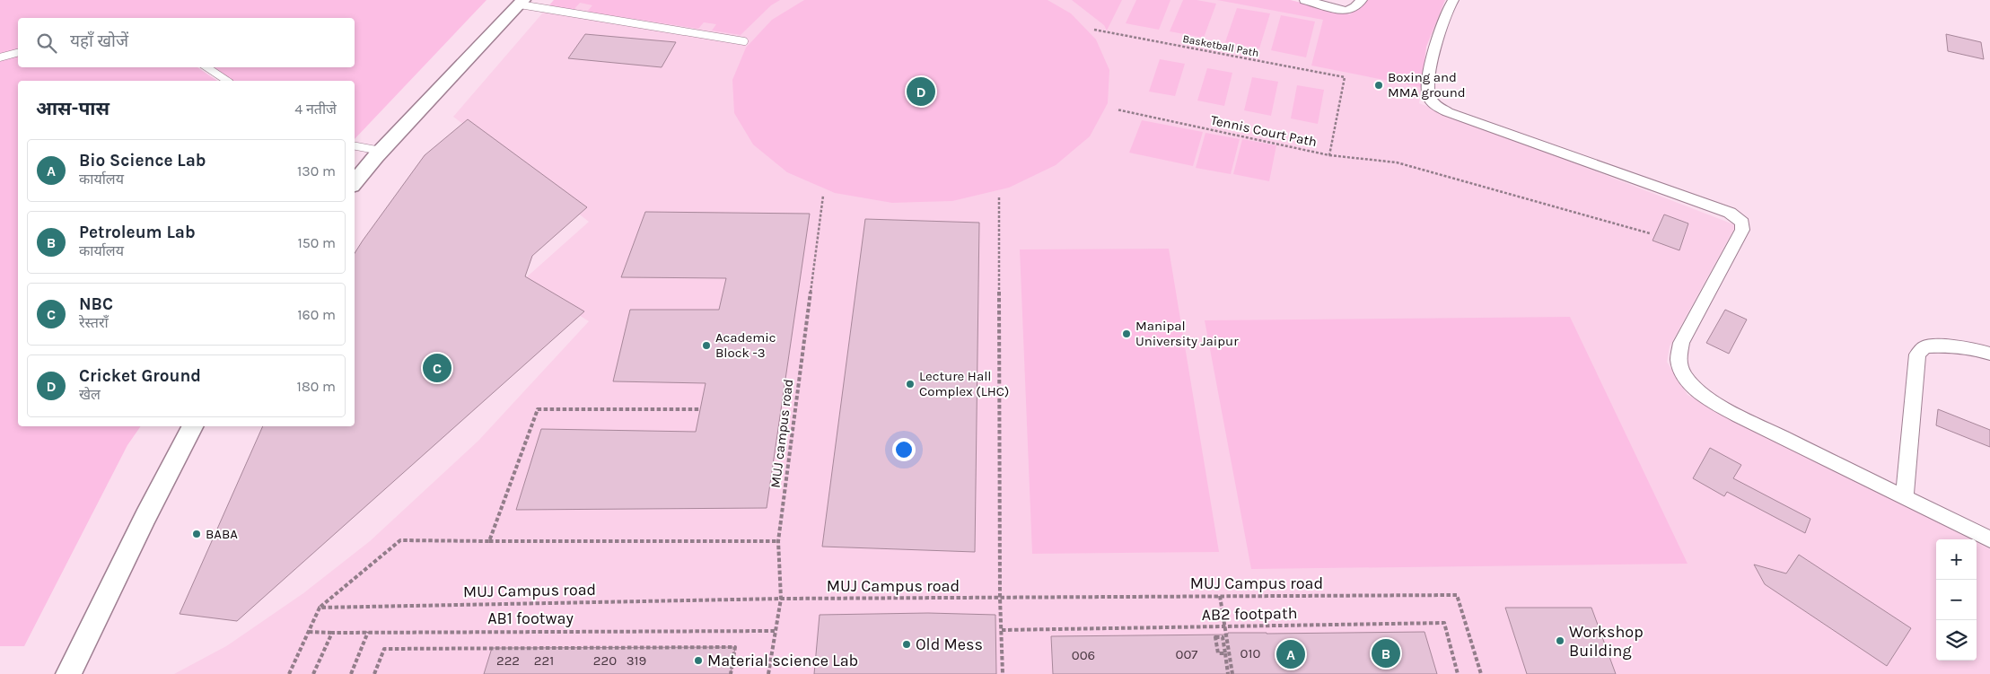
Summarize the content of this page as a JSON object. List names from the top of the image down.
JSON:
{
  "streets": {
    "path": [
      "Basketball Path",
      "Tennis Court Path",
      "MUJ campus road",
      "MUJ Campus road",
      "AB2 footpath",
      "AB1 footway"
    ]
  },
  "crossings": [
    ["Basketball Path", "Tennis Court Path"],
    ["MUJ campus road", "MUJ Campus road"],
    ["MUJ campus road", "AB1 footway"]
  ],
  "places": [
    "Boxing and MMA ground",
    "Manipal University Jaipur",
    "Academic Block -3",
    "Lecture Hall Complex (LHC)",
    "BABA",
    "Workshop Building",
    "Old Mess",
    "Material science Lab"
  ],
  "house_numbers": [
    "010",
    "007",
    "006",
    "222",
    "221",
    "220",
    "319"
  ],
  "page": {
    "search": "यहाँ खोजें",
    "pins": [
      "D",
      "C",
      "B",
      "A"
    ],
    "heading": ["आस-पास", "4 नतीजे"],
    "list": [
      {
        "mark": "A",
        "name": "Bio Science Lab",
        "note": "कार्यालय",
        "value": "130 m"
      },
      {
        "mark": "B",
        "name": "Petroleum Lab",
        "note": "कार्यालय",
        "value": "150 m"
      },
      {
        "mark": "C",
        "name": "NBC",
        "note": "रेस्तराँ",
        "value": "160 m"
      },
      {
        "mark": "D",
        "name": "Cricket Ground",
        "note": "खेल",
        "value": "180 m"
      }
    ],
    "map_buttons": ["+", "−"]
  }
}
